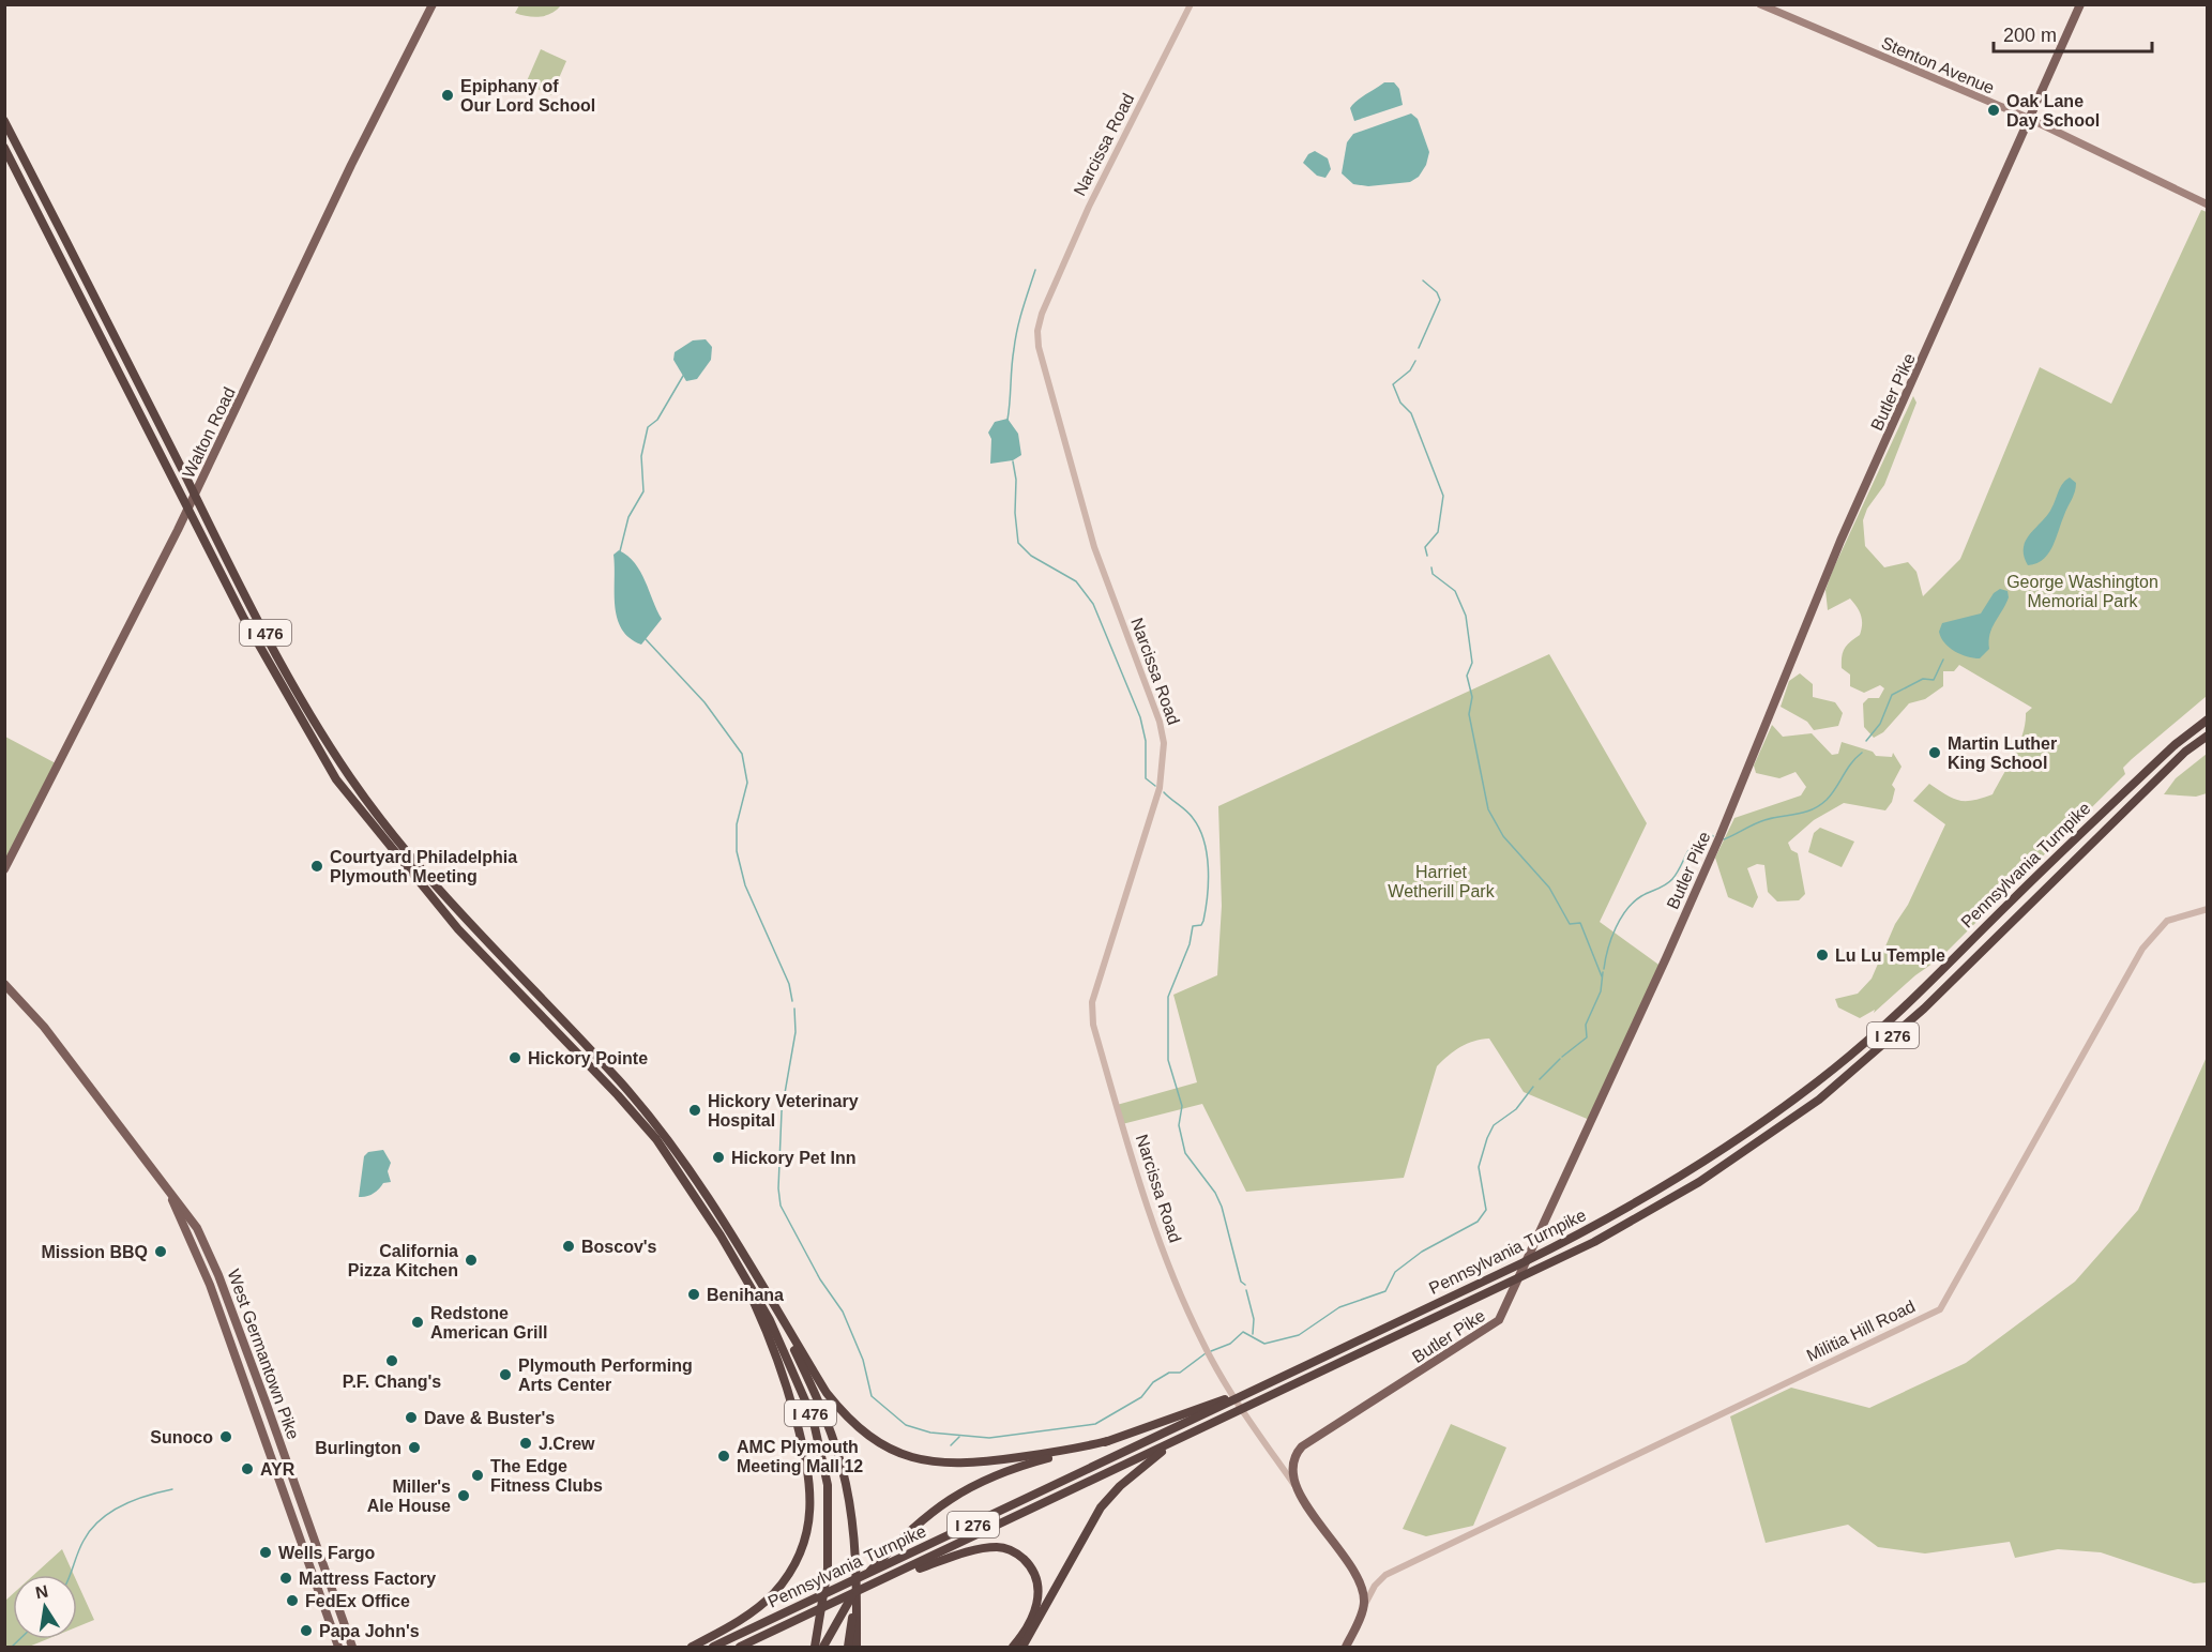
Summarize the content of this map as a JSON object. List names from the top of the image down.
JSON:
{
  "streets": {
    "highway": ["I 476", "Pennsylvania Turnpike", "I 276"],
    "main road": [
      "Stenton Avenue",
      "Butler Pike",
      "Walton Road",
      "West Germantown Pike"
    ],
    "street": ["Narcissa Road", "Militia Hill Road"]
  },
  "crossings": [
    ["Stenton Avenue", "Butler Pike"],
    ["Narcissa Road", "Butler Pike"],
    ["Butler Pike", "Militia Hill Road"]
  ],
  "parks": ["George Washington Memorial Park", "Harriet Wetherill Park"],
  "places": [
    "Epiphany of Our Lord School",
    "Oak Lane Day School",
    "Martin Luther King School",
    "Courtyard Philadelphia Plymouth Meeting",
    "Lu Lu Temple",
    "Hickory Pointe",
    "Hickory Veterinary Hospital",
    "Hickory Pet Inn",
    "Boscov's",
    "Mission BBQ",
    "California Pizza Kitchen",
    "Benihana",
    "Redstone American Grill",
    "P.F. Chang's",
    "Plymouth Performing Arts Center",
    "Dave & Buster's",
    "Sunoco",
    "J.Crew",
    "Burlington",
    "AMC Plymouth Meeting Mall 12",
    "AYR",
    "The Edge Fitness Clubs",
    "Miller's Ale House",
    "Wells Fargo",
    "Mattress Factory",
    "FedEx Office",
    "Papa John's"
  ],
  "scale_bar": "200 m",
  "north": "top"
}
